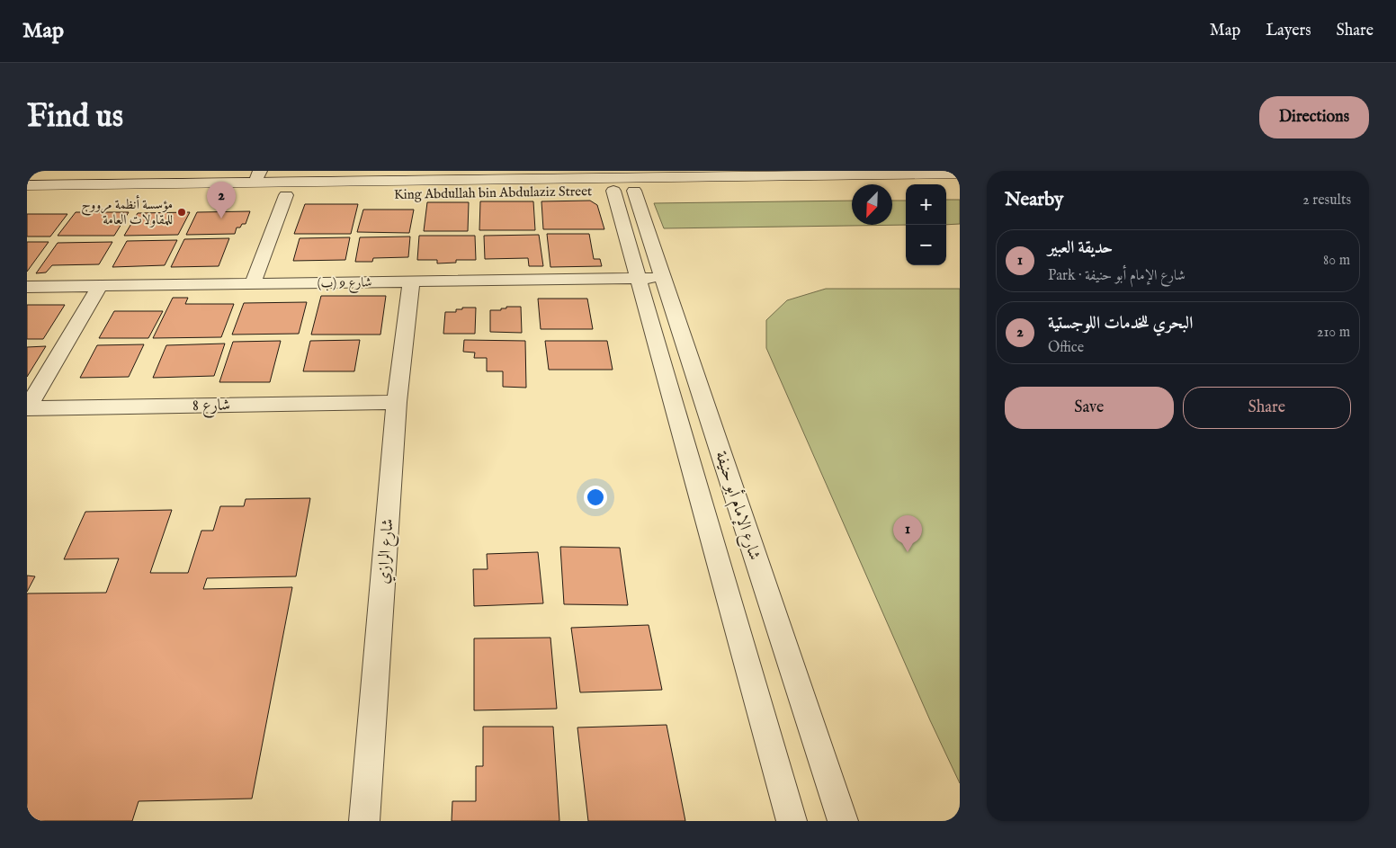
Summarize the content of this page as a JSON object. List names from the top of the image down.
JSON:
{
  "streets": {
    "main road": ["King Abdullah bin Abdulaziz Street"],
    "street": [
      "شارع 9 (ب)",
      "شارع 8",
      "شارع الإمام أبو حنيفة",
      "شارع الرازي"
    ]
  },
  "crossings": [
    ["King Abdullah bin Abdulaziz Street", "شارع الإمام أبو حنيفة"],
    ["شارع 9 (ب)", "شارع الإمام أبو حنيفة"],
    ["شارع 9 (ب)", "شارع الرازي"],
    ["شارع 8", "شارع الرازي"]
  ],
  "places": ["مؤسسة أنظمة مرووج للمقاولات العامة"],
  "north": "bottom left",
  "page": {
    "header": "Map",
    "nav": ["Map", "Layers", "Share"],
    "buttons": [
      "Directions",
      ["Save", "Share"]
    ],
    "title": "Find us",
    "heading": ["Nearby", "2 results"],
    "pins": ["2", "1"],
    "map_buttons": ["+", "−"],
    "list": [
      {
        "mark": "1",
        "name": "حديقة العبير",
        "note": "Park · شارع الإمام أبو حنيفة",
        "value": "80 m"
      },
      {
        "mark": "2",
        "name": "البحري للخدمات اللوجستية",
        "note": "Office",
        "value": "210 m"
      }
    ]
  }
}
